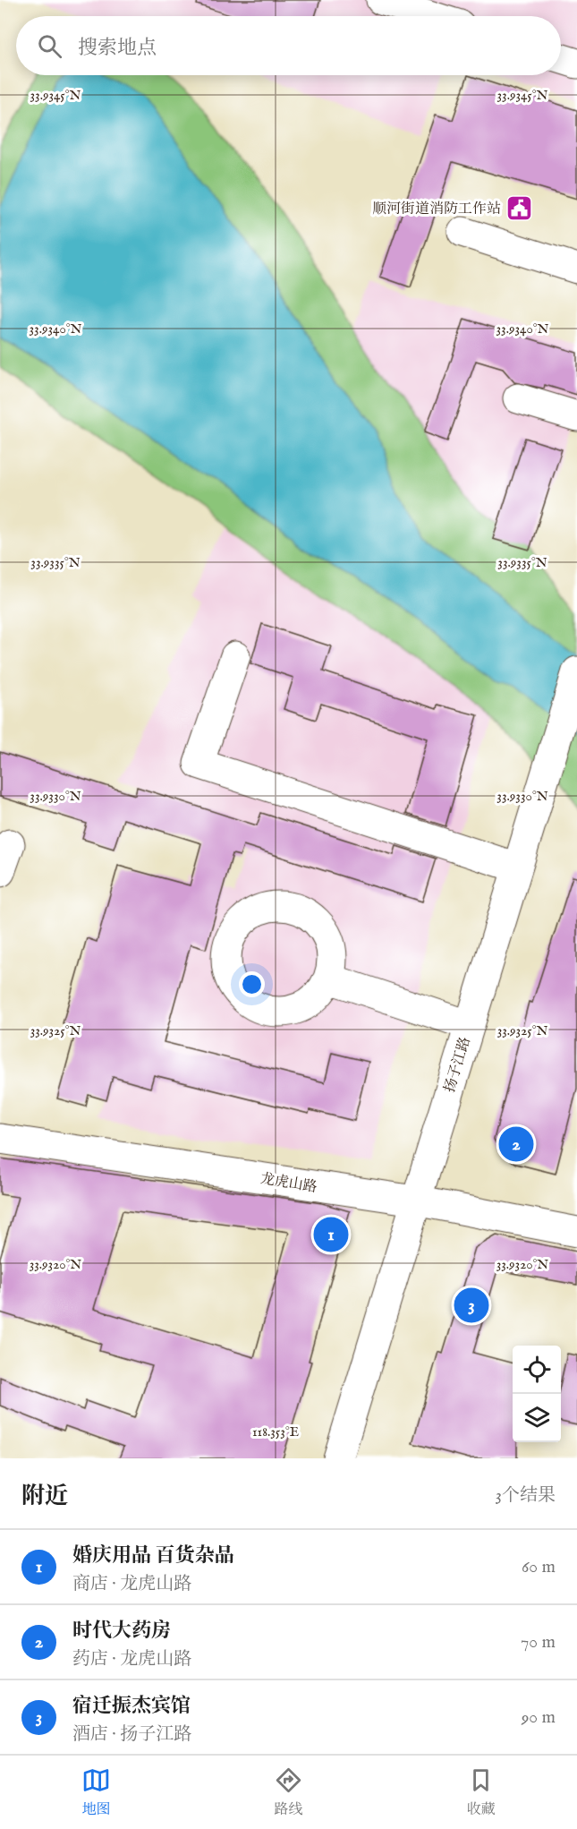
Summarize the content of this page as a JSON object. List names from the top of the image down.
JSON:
{
  "streets": {
    "street": ["扬子江路", "龙虎山路"]
  },
  "crossings": [
    ["扬子江路", "龙虎山路"]
  ],
  "places": {
    "public building": ["顺河街道消防工作站"]
  },
  "page": {
    "search": "搜索地点",
    "pins": ["2", "1", "3"],
    "heading": ["附近", "3个结果"],
    "list": [
      {
        "mark": "1",
        "name": "婚庆用品 百货杂品",
        "note": "商店 · 龙虎山路",
        "value": "60 m"
      },
      {
        "mark": "2",
        "name": "时代大药房",
        "note": "药店 · 龙虎山路",
        "value": "70 m"
      },
      {
        "mark": "3",
        "name": "宿迁振杰宾馆",
        "note": "酒店 · 扬子江路",
        "value": "90 m"
      }
    ],
    "nav": ["地图", "路线", "收藏"]
  },
  "coordinates": [
    "33.9345°N",
    "33.9340°N",
    "33.9335°N",
    "33.9330°N",
    "33.9325°N",
    "33.9320°N",
    "118.353°E"
  ]
}
